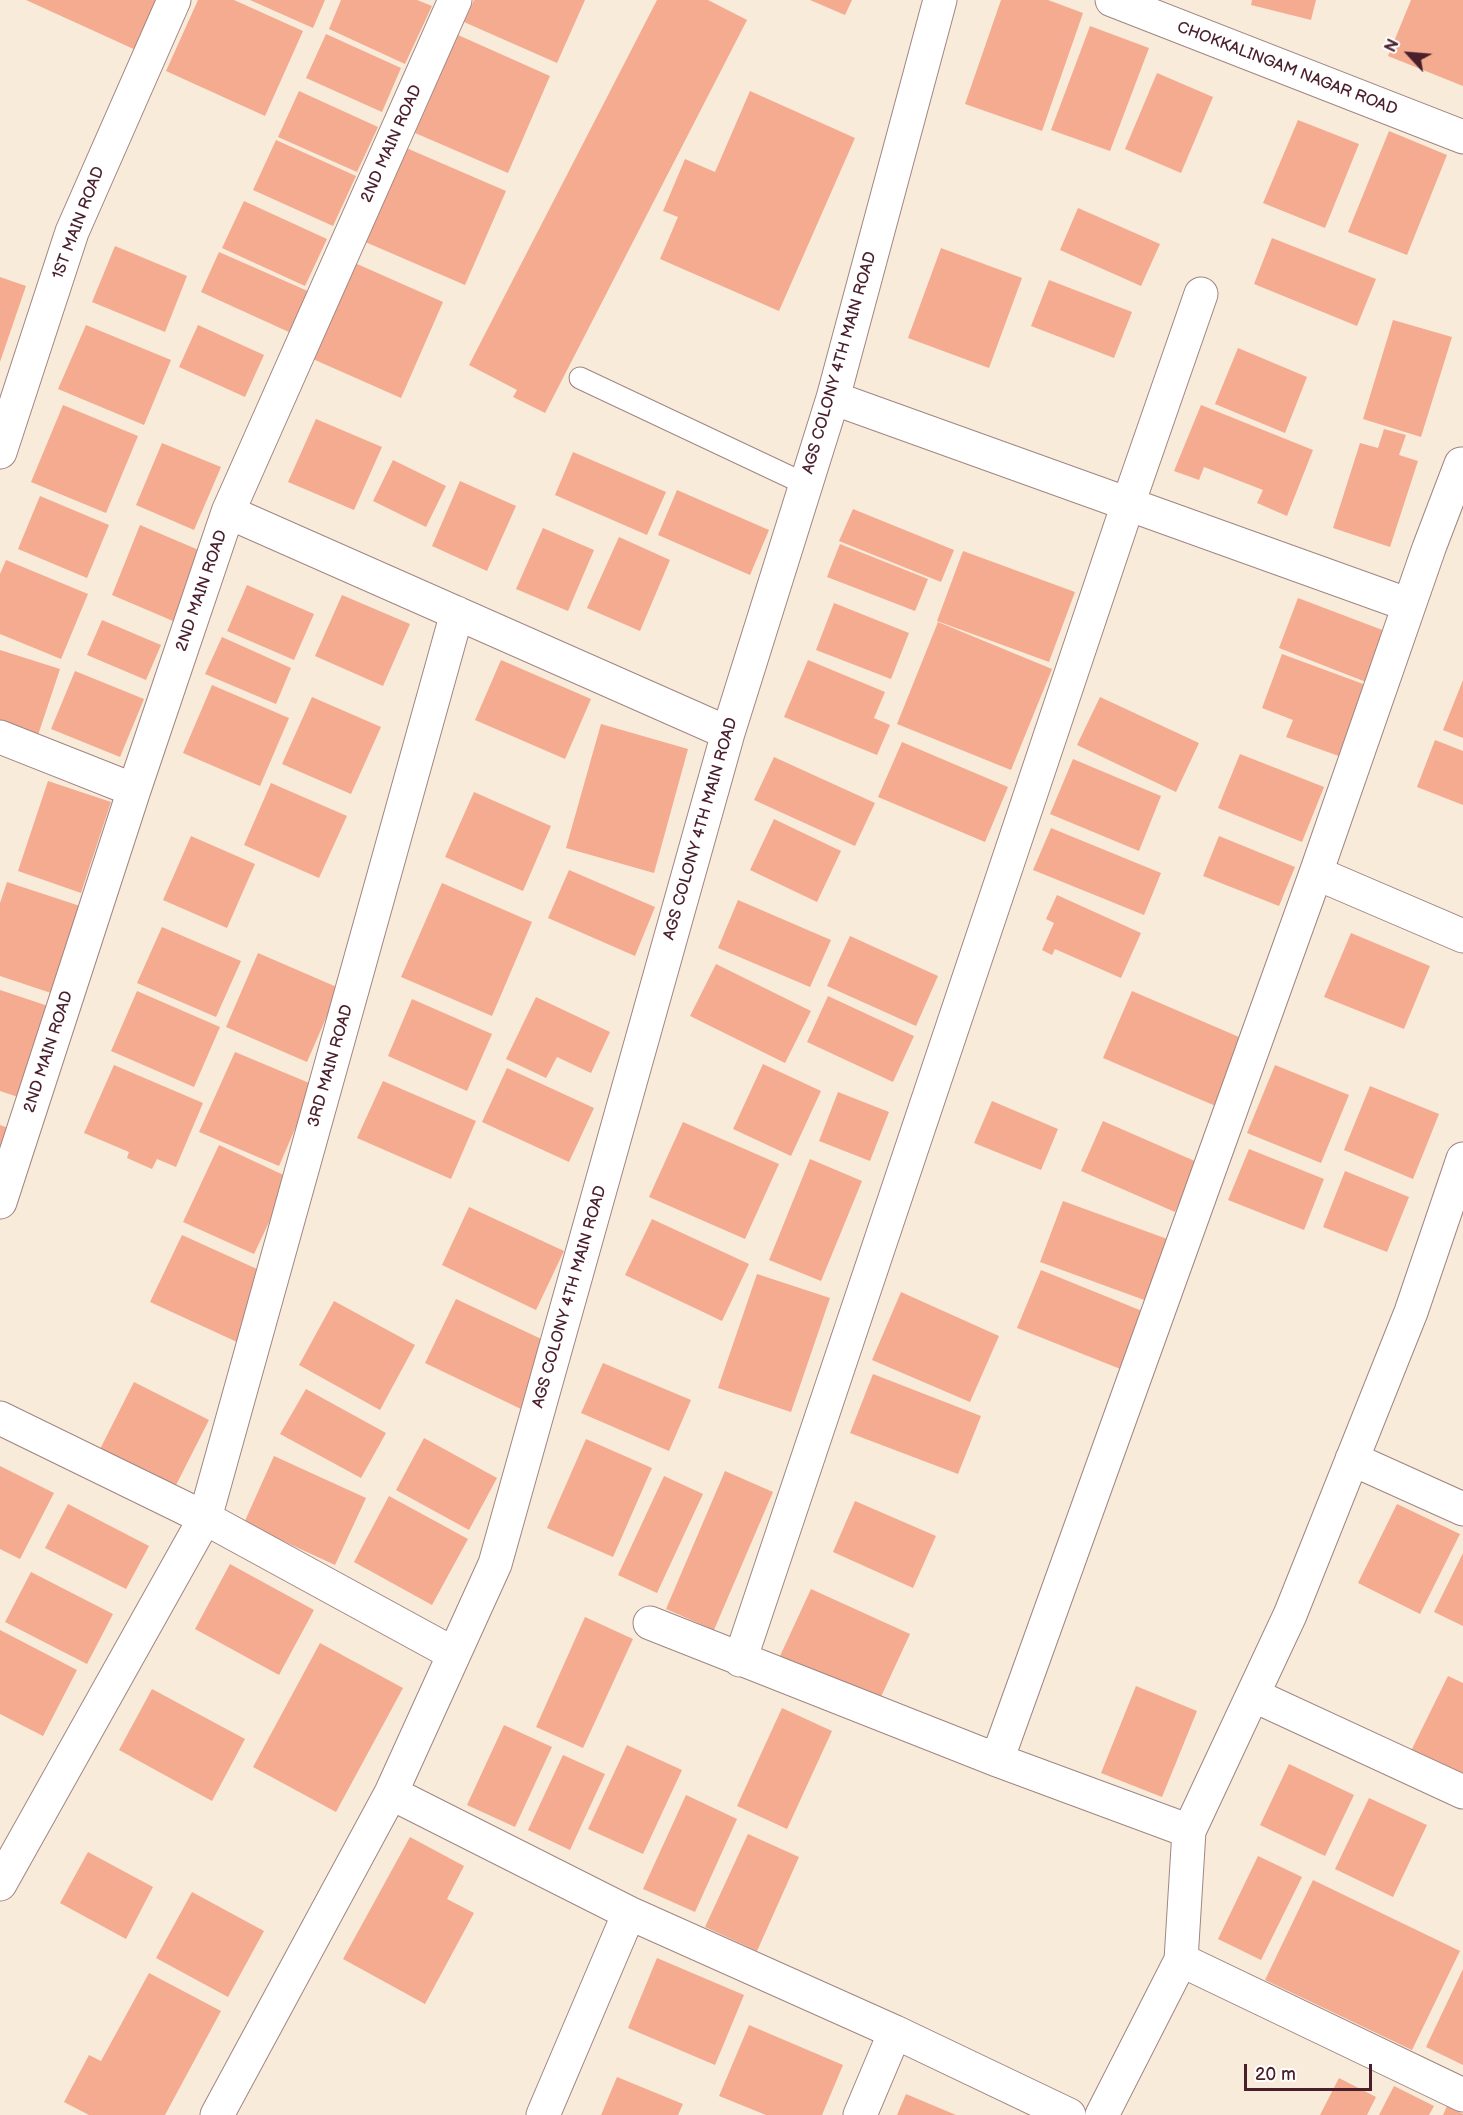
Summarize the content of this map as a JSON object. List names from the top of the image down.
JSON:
{
  "streets": {
    "street": [
      "CHOKKALINGAM NAGAR ROAD",
      "2ND MAIN ROAD",
      "1ST MAIN ROAD",
      "AGS COLONY 4TH MAIN ROAD",
      "3RD MAIN ROAD"
    ]
  },
  "scale_bar": "20 m",
  "north": "top left"
}
